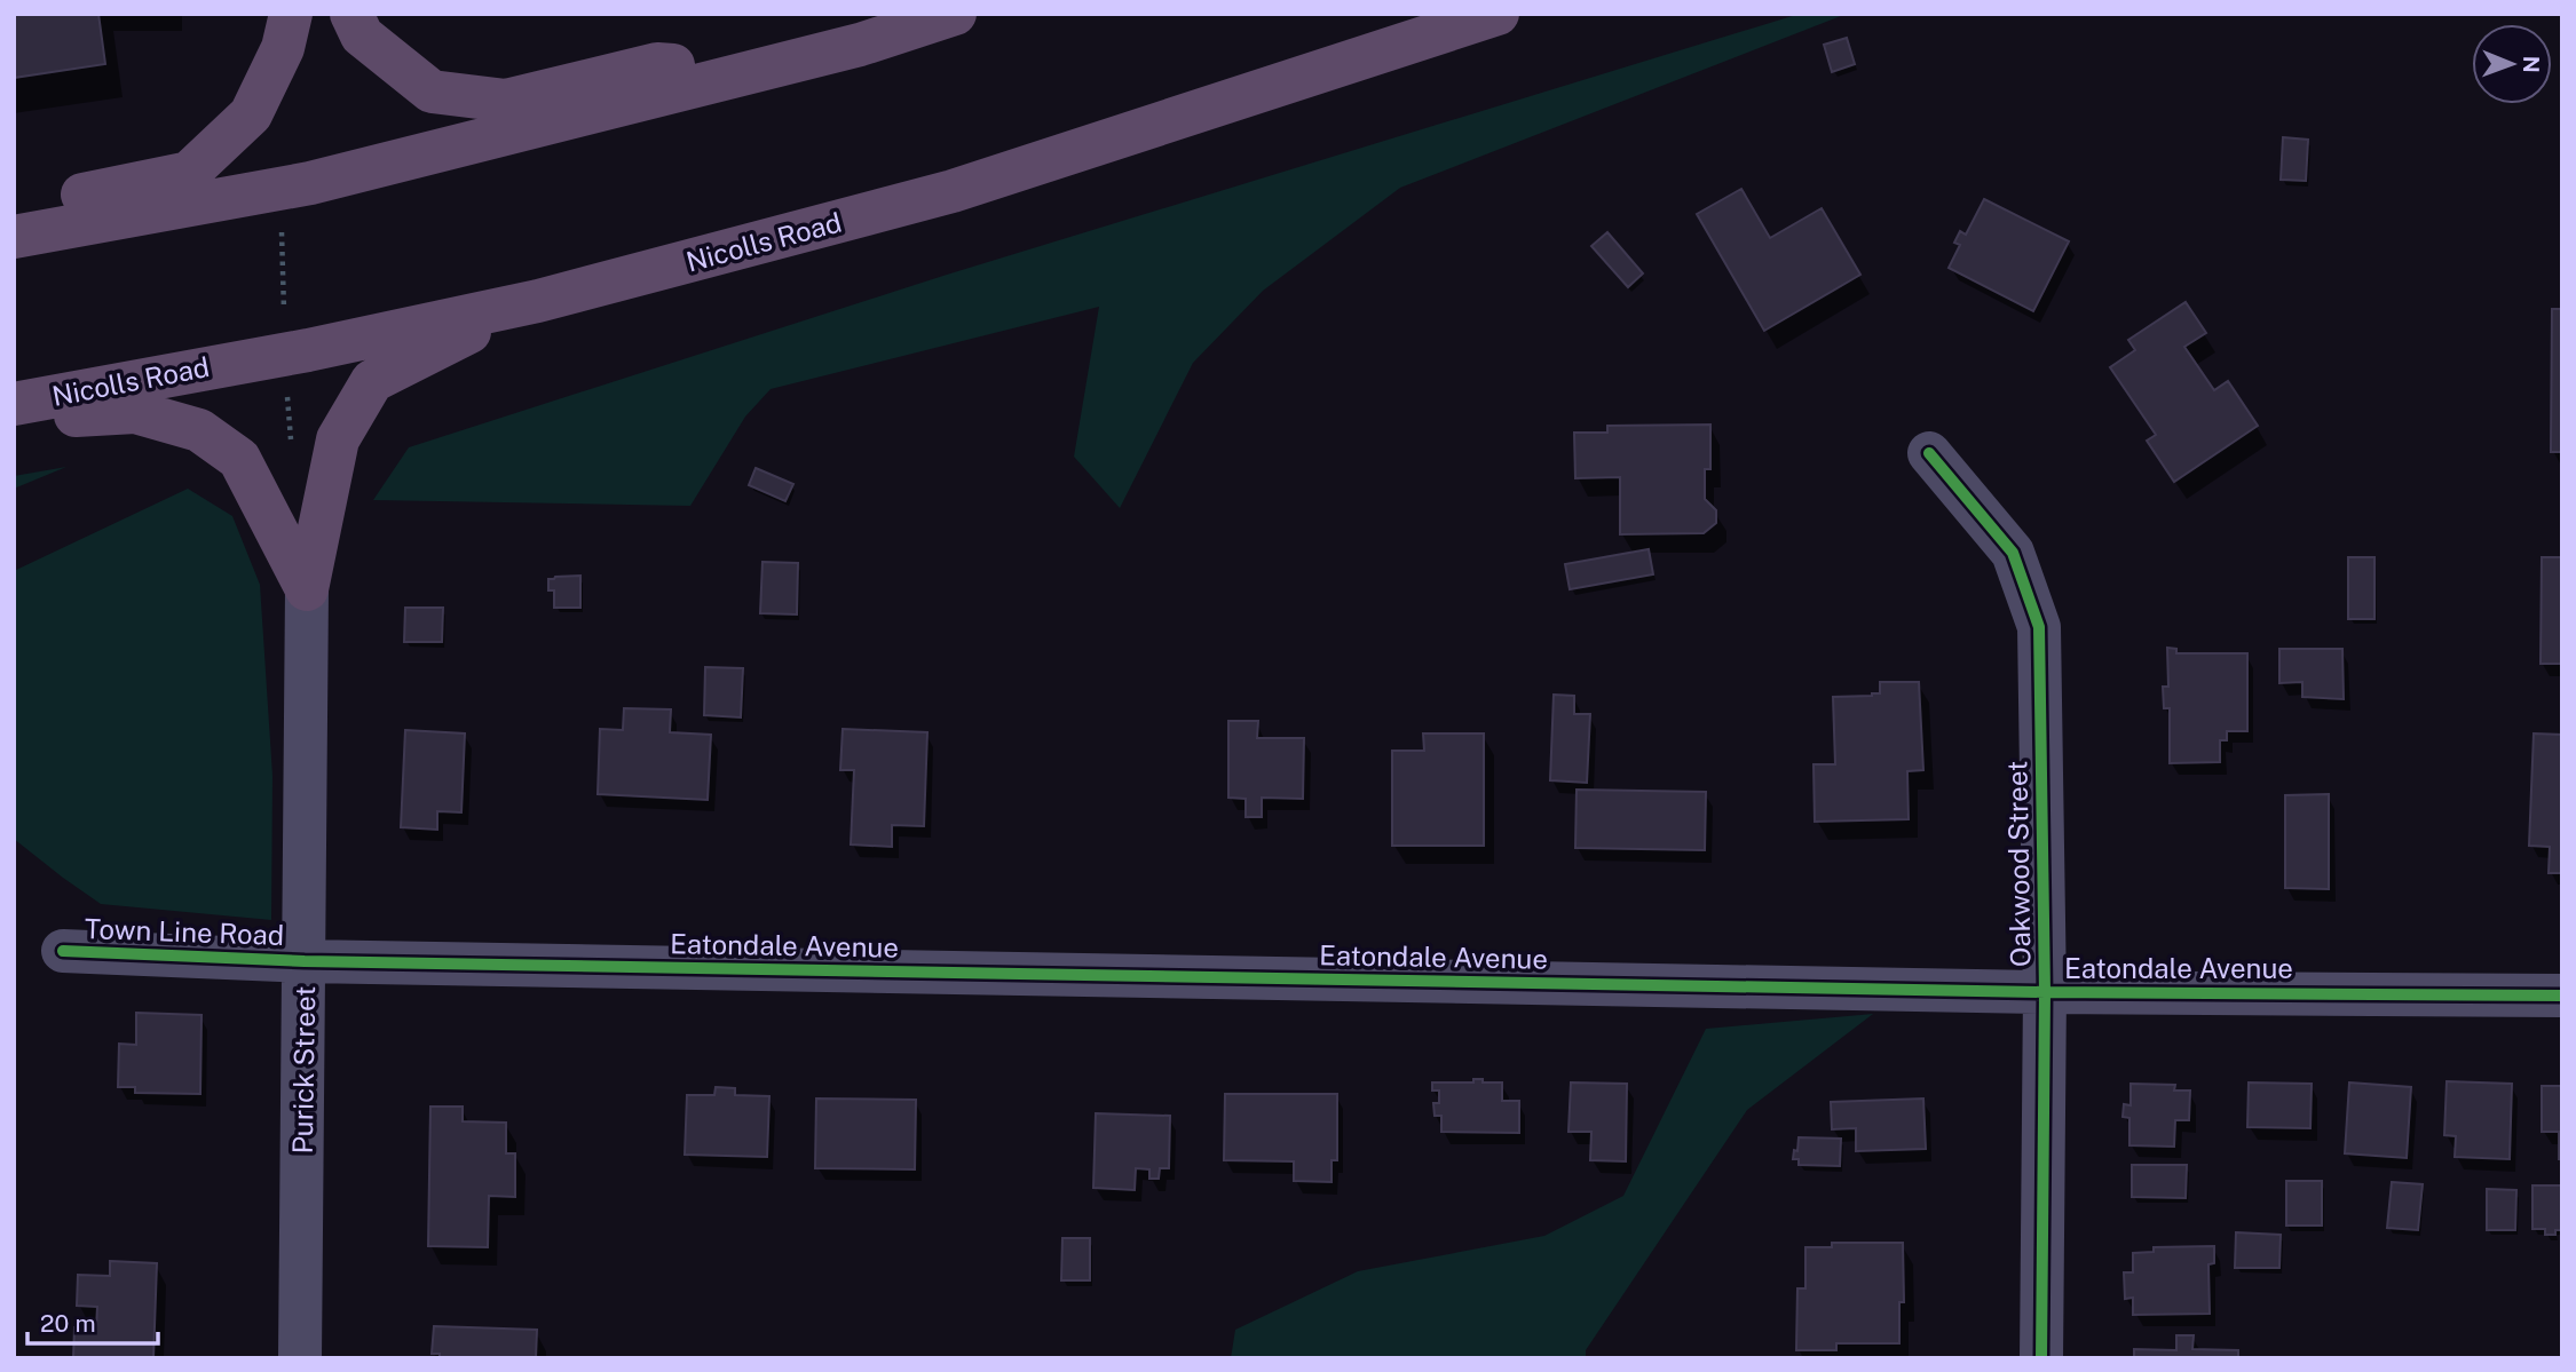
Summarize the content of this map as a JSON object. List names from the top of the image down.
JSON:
{
  "streets": {
    "highway": ["Nicolls Road"],
    "street": [
      "Oakwood Street",
      "Town Line Road",
      "Eatondale Avenue",
      "Purick Street"
    ]
  },
  "crossings": [
    ["Oakwood Street", "Eatondale Avenue"],
    ["Town Line Road", "Eatondale Avenue"],
    ["Town Line Road", "Purick Street"],
    ["Eatondale Avenue", "Purick Street"]
  ],
  "scale_bar": "20 m",
  "north": "right"
}
